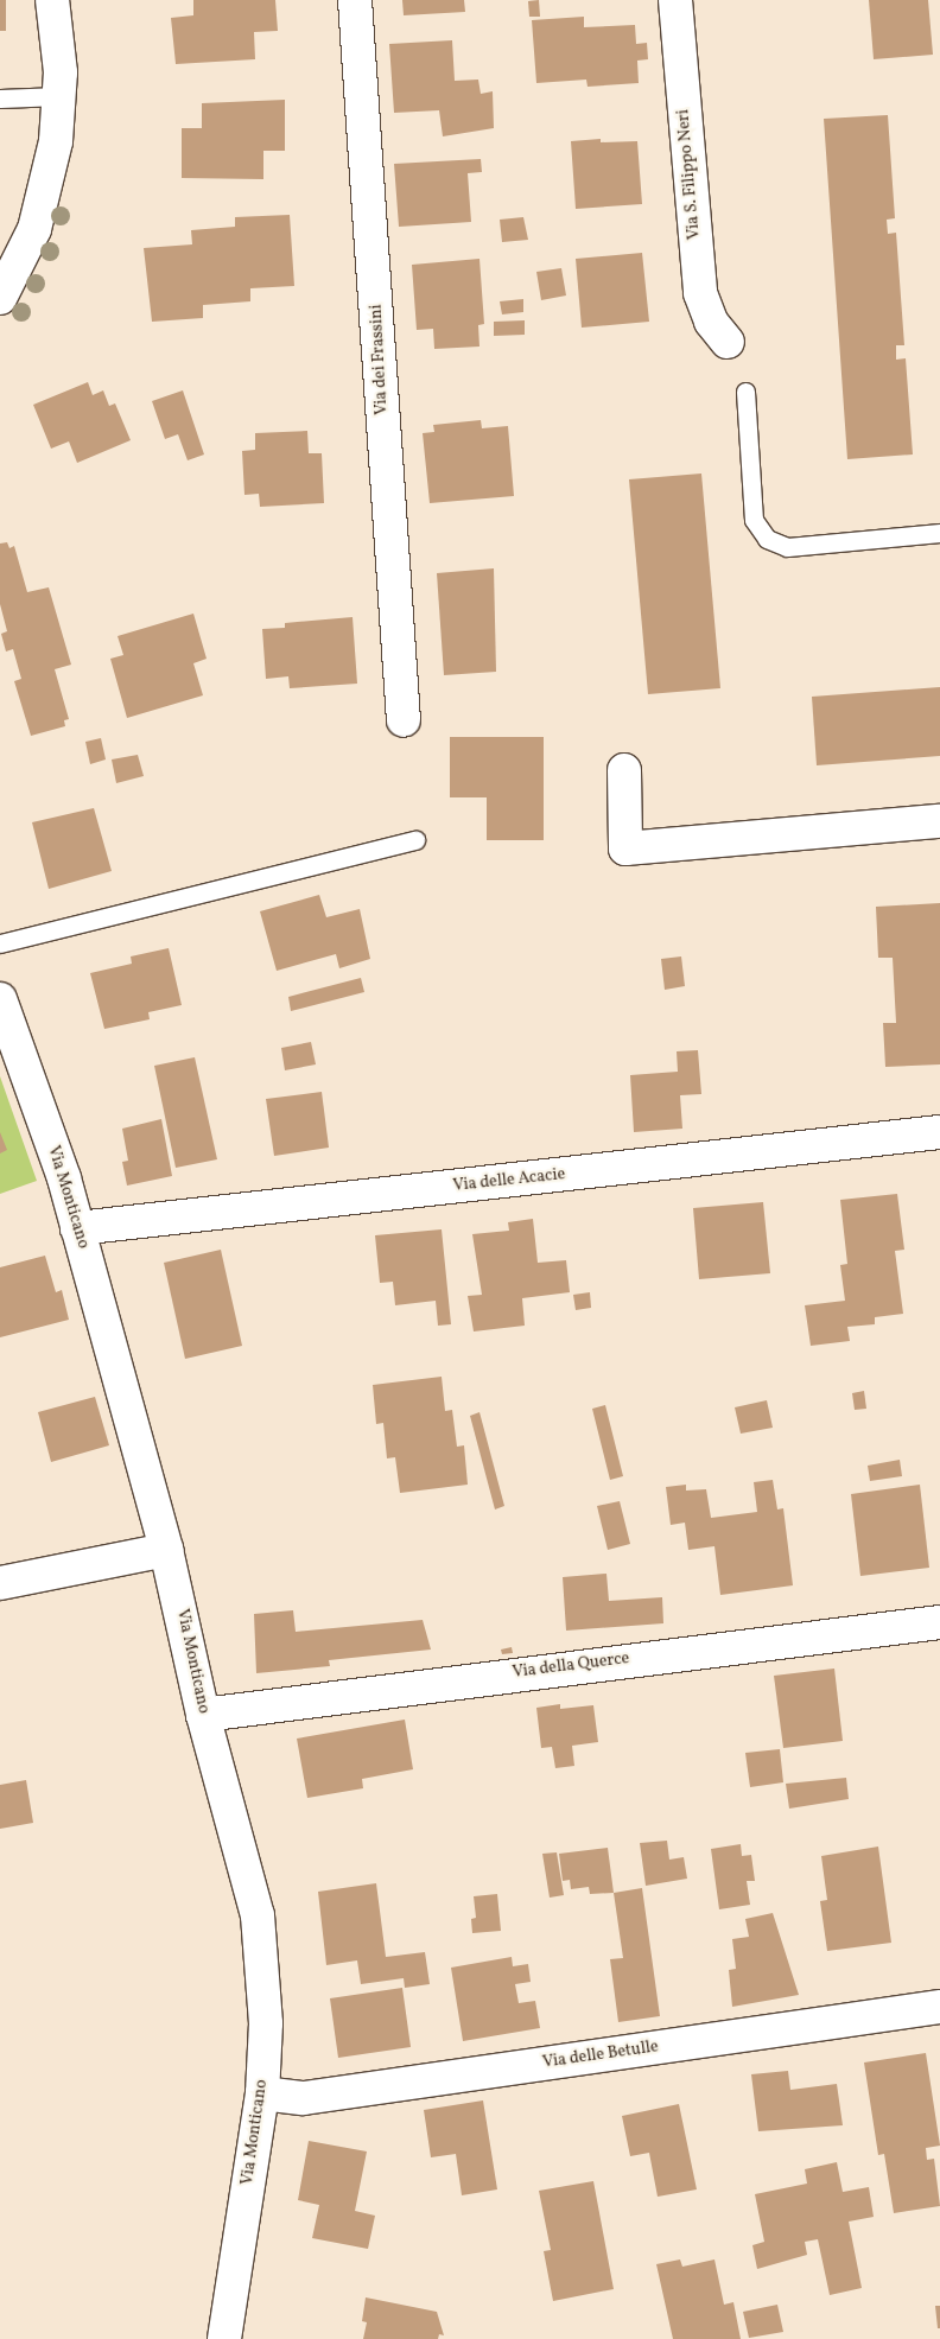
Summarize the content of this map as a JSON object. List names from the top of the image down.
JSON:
{
  "streets": {
    "street": [
      "Via S. Filippo Neri",
      "Via dei Frassini",
      "Via delle Acacie",
      "Via Monticano",
      "Via della Querce",
      "Via delle Betulle"
    ]
  },
  "crossings": [
    ["Via delle Acacie", "Via Monticano"],
    ["Via Monticano", "Via della Querce"],
    ["Via Monticano", "Via delle Betulle"]
  ]
}
